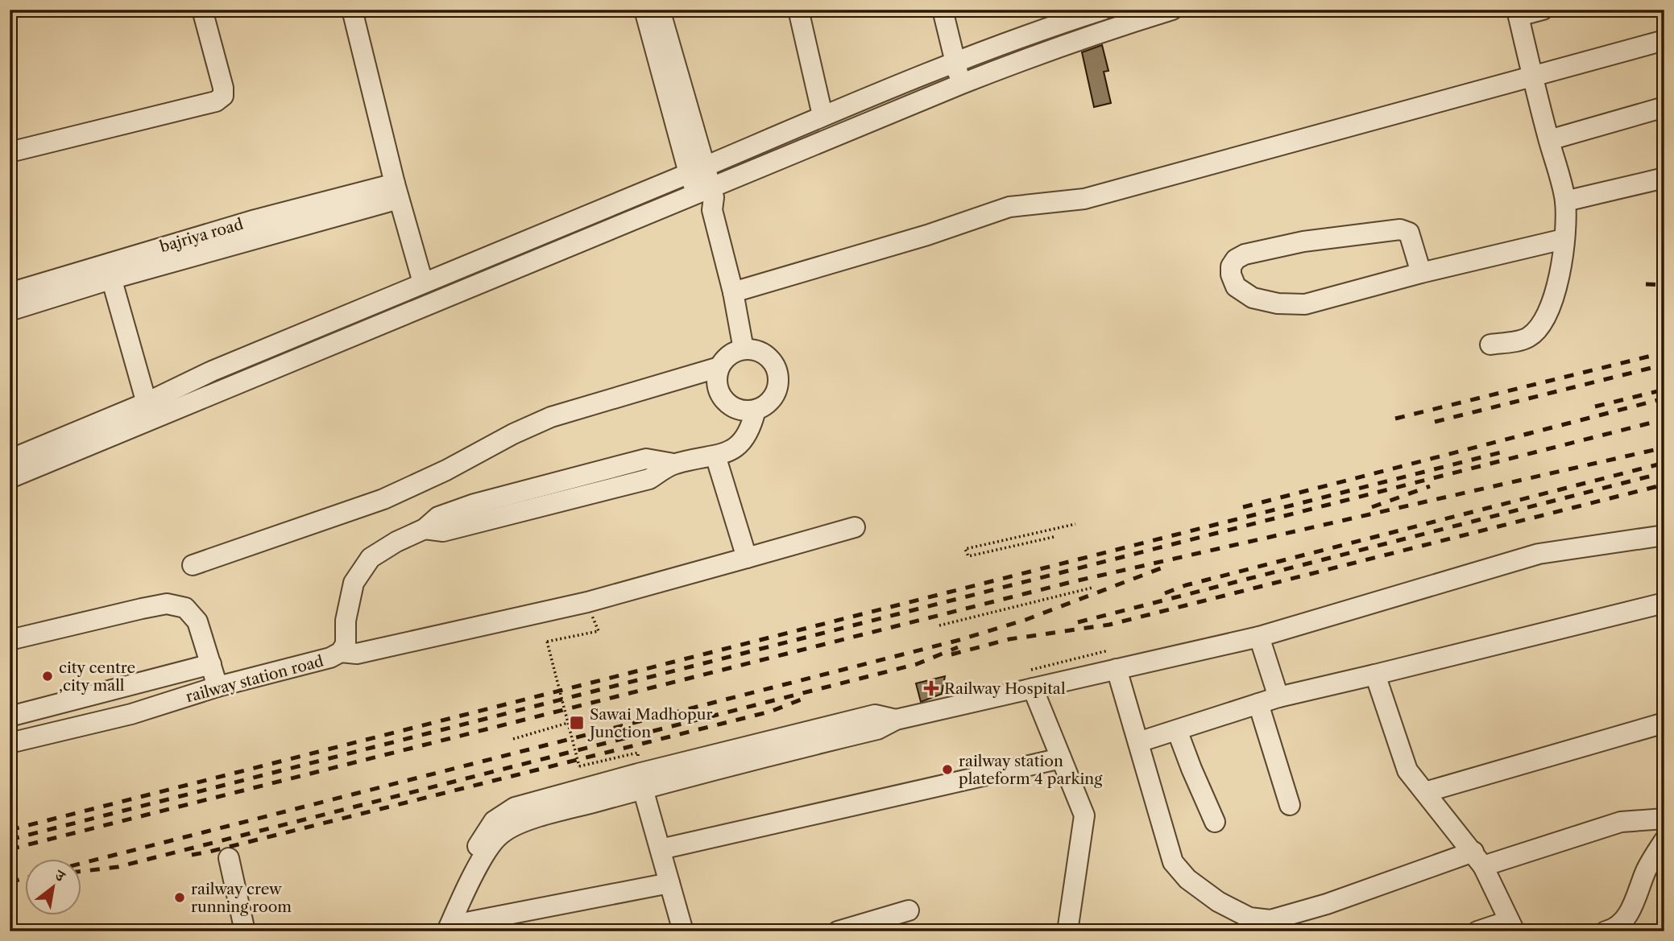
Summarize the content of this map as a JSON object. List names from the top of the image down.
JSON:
{
  "streets": {
    "street": ["bajriya road", "railway station road"]
  },
  "places": {
    "other": ["city centre ,city mall", "railway station plateform 4 parking", "railway crew running room"],
    "health": ["Railway Hospital"],
    "transit": ["Sawai Madhopur Junction"]
  },
  "north": "top right"
}
